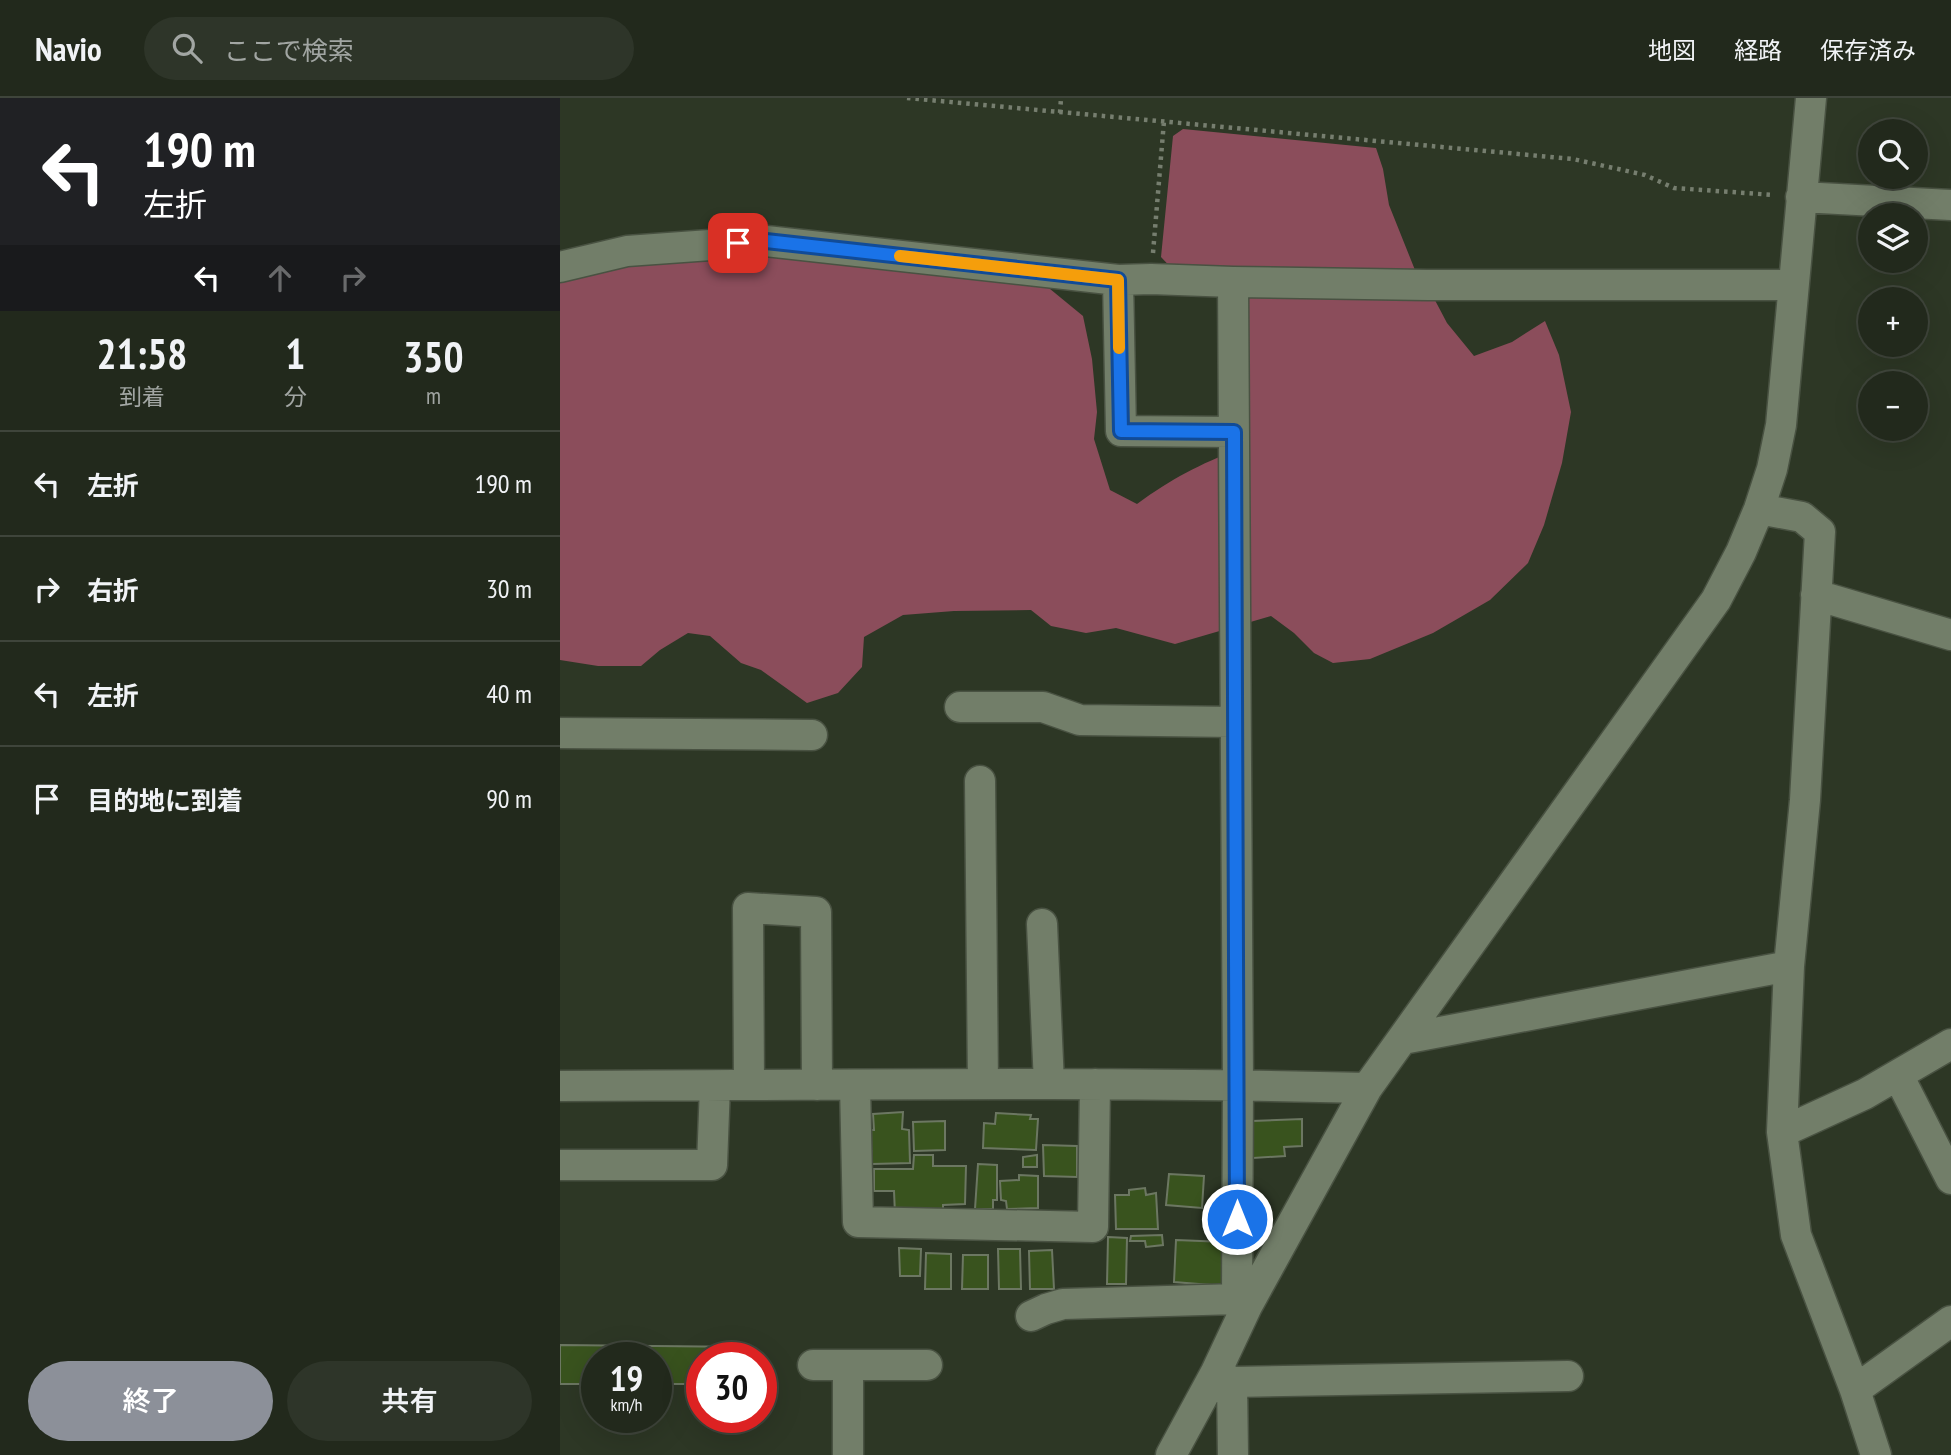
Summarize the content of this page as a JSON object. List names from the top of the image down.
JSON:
{
  "page": {
    "header": "Navio",
    "search": "ここで検索",
    "nav": ["地図", "経路", "保存済み"],
    "turn": ["190 m", "左折"],
    "map_buttons": ["+", "−"],
    "eta": [
      "21:58",
      "到着",
      "1",
      "分",
      "350",
      "m"
    ],
    "list": [
      {
        "name": "左折",
        "value": "190 m"
      },
      {
        "name": "右折",
        "value": "30 m"
      },
      {
        "name": "左折",
        "value": "40 m"
      },
      {
        "name": "目的地に到着",
        "value": "90 m"
      }
    ],
    "speed": "19 km/h",
    "limit": "30",
    "buttons": ["終了", "共有"]
  }
}
